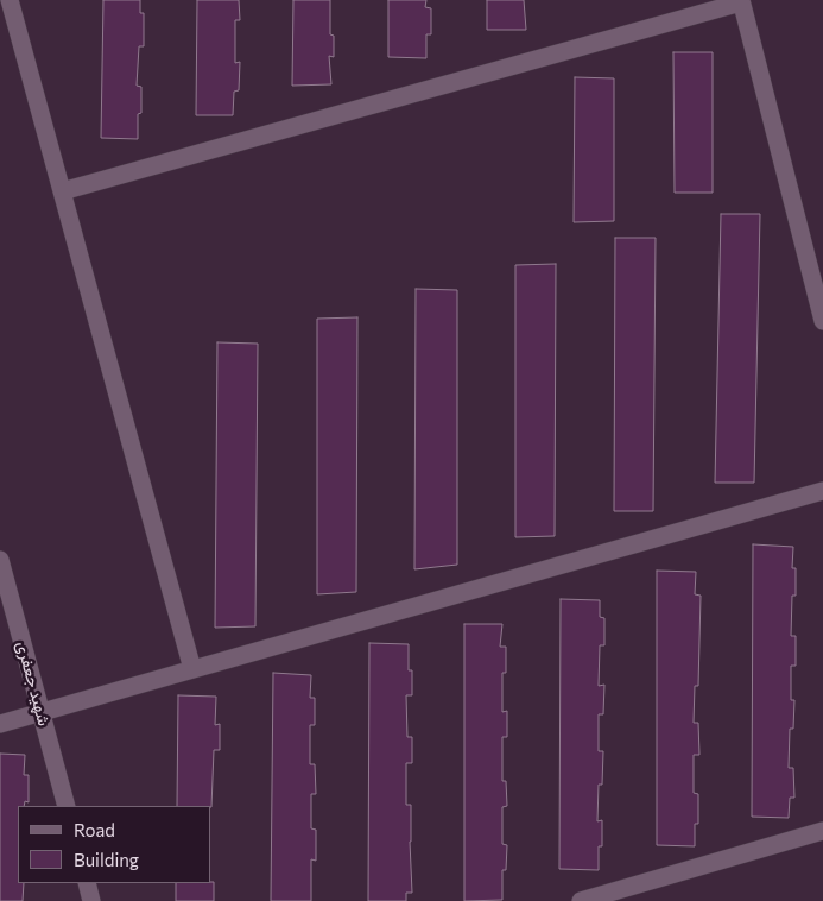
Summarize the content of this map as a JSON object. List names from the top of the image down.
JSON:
{
  "streets": {
    "street": ["شهید جعفری"]
  },
  "legend": ["Road", "Building"]
}
